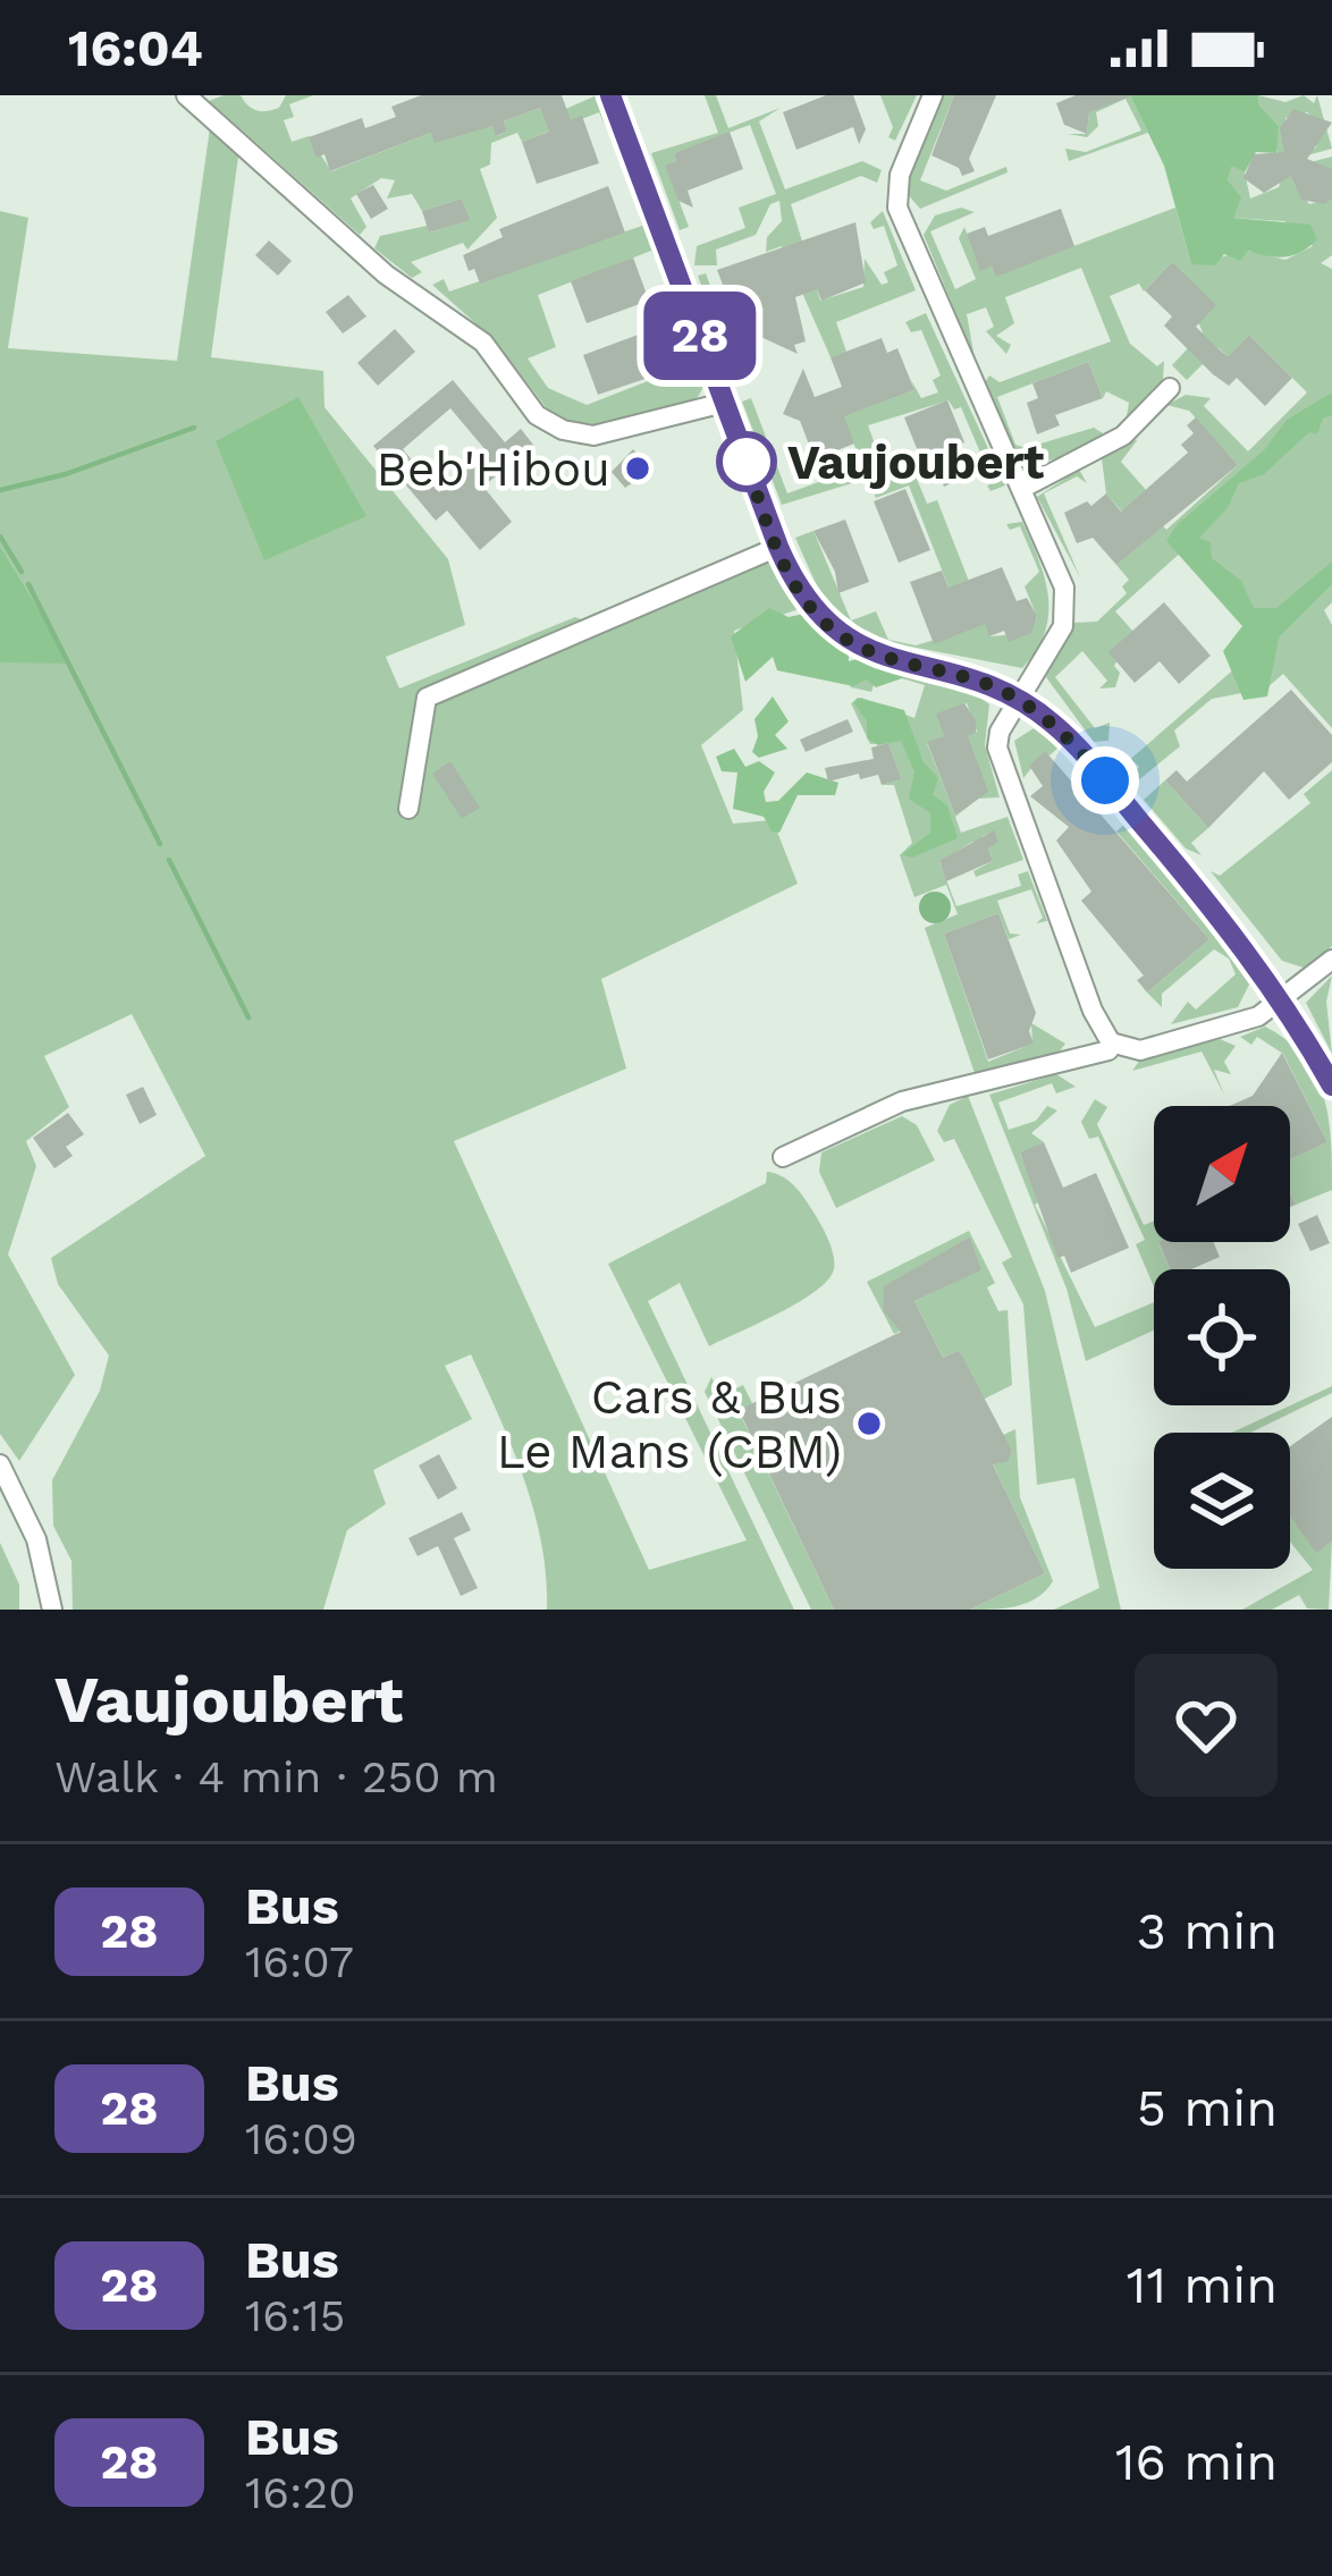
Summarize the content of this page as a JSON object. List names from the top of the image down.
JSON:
{
  "places": ["Vaujoubert", "Beb'Hibou", "Cars & Bus Le Mans (CBM)"],
  "lines": ["bus line 28"],
  "north": "top right",
  "page": {
    "status": "16:04",
    "on_map": "28",
    "heading": ["Vaujoubert", "Walk · 4 min · 250 m"],
    "list": [
      {
        "mark": "28",
        "name": "Bus",
        "note": "16:07",
        "value": "3 min"
      },
      {
        "mark": "28",
        "name": "Bus",
        "note": "16:09",
        "value": "5 min"
      },
      {
        "mark": "28",
        "name": "Bus",
        "note": "16:15",
        "value": "11 min"
      },
      {
        "mark": "28",
        "name": "Bus",
        "note": "16:20",
        "value": "16 min"
      }
    ]
  }
}
